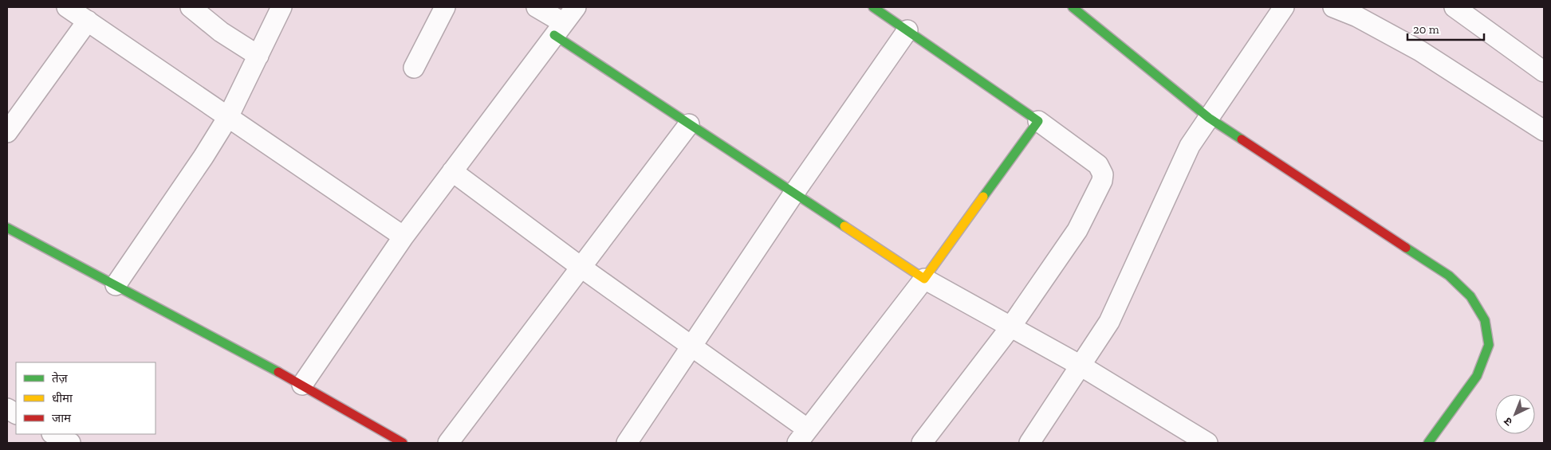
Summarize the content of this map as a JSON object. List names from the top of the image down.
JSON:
{
  "legend": ["तेज़", "धीमा", "जाम"],
  "scale_bar": "20 m",
  "north": "bottom left"
}
